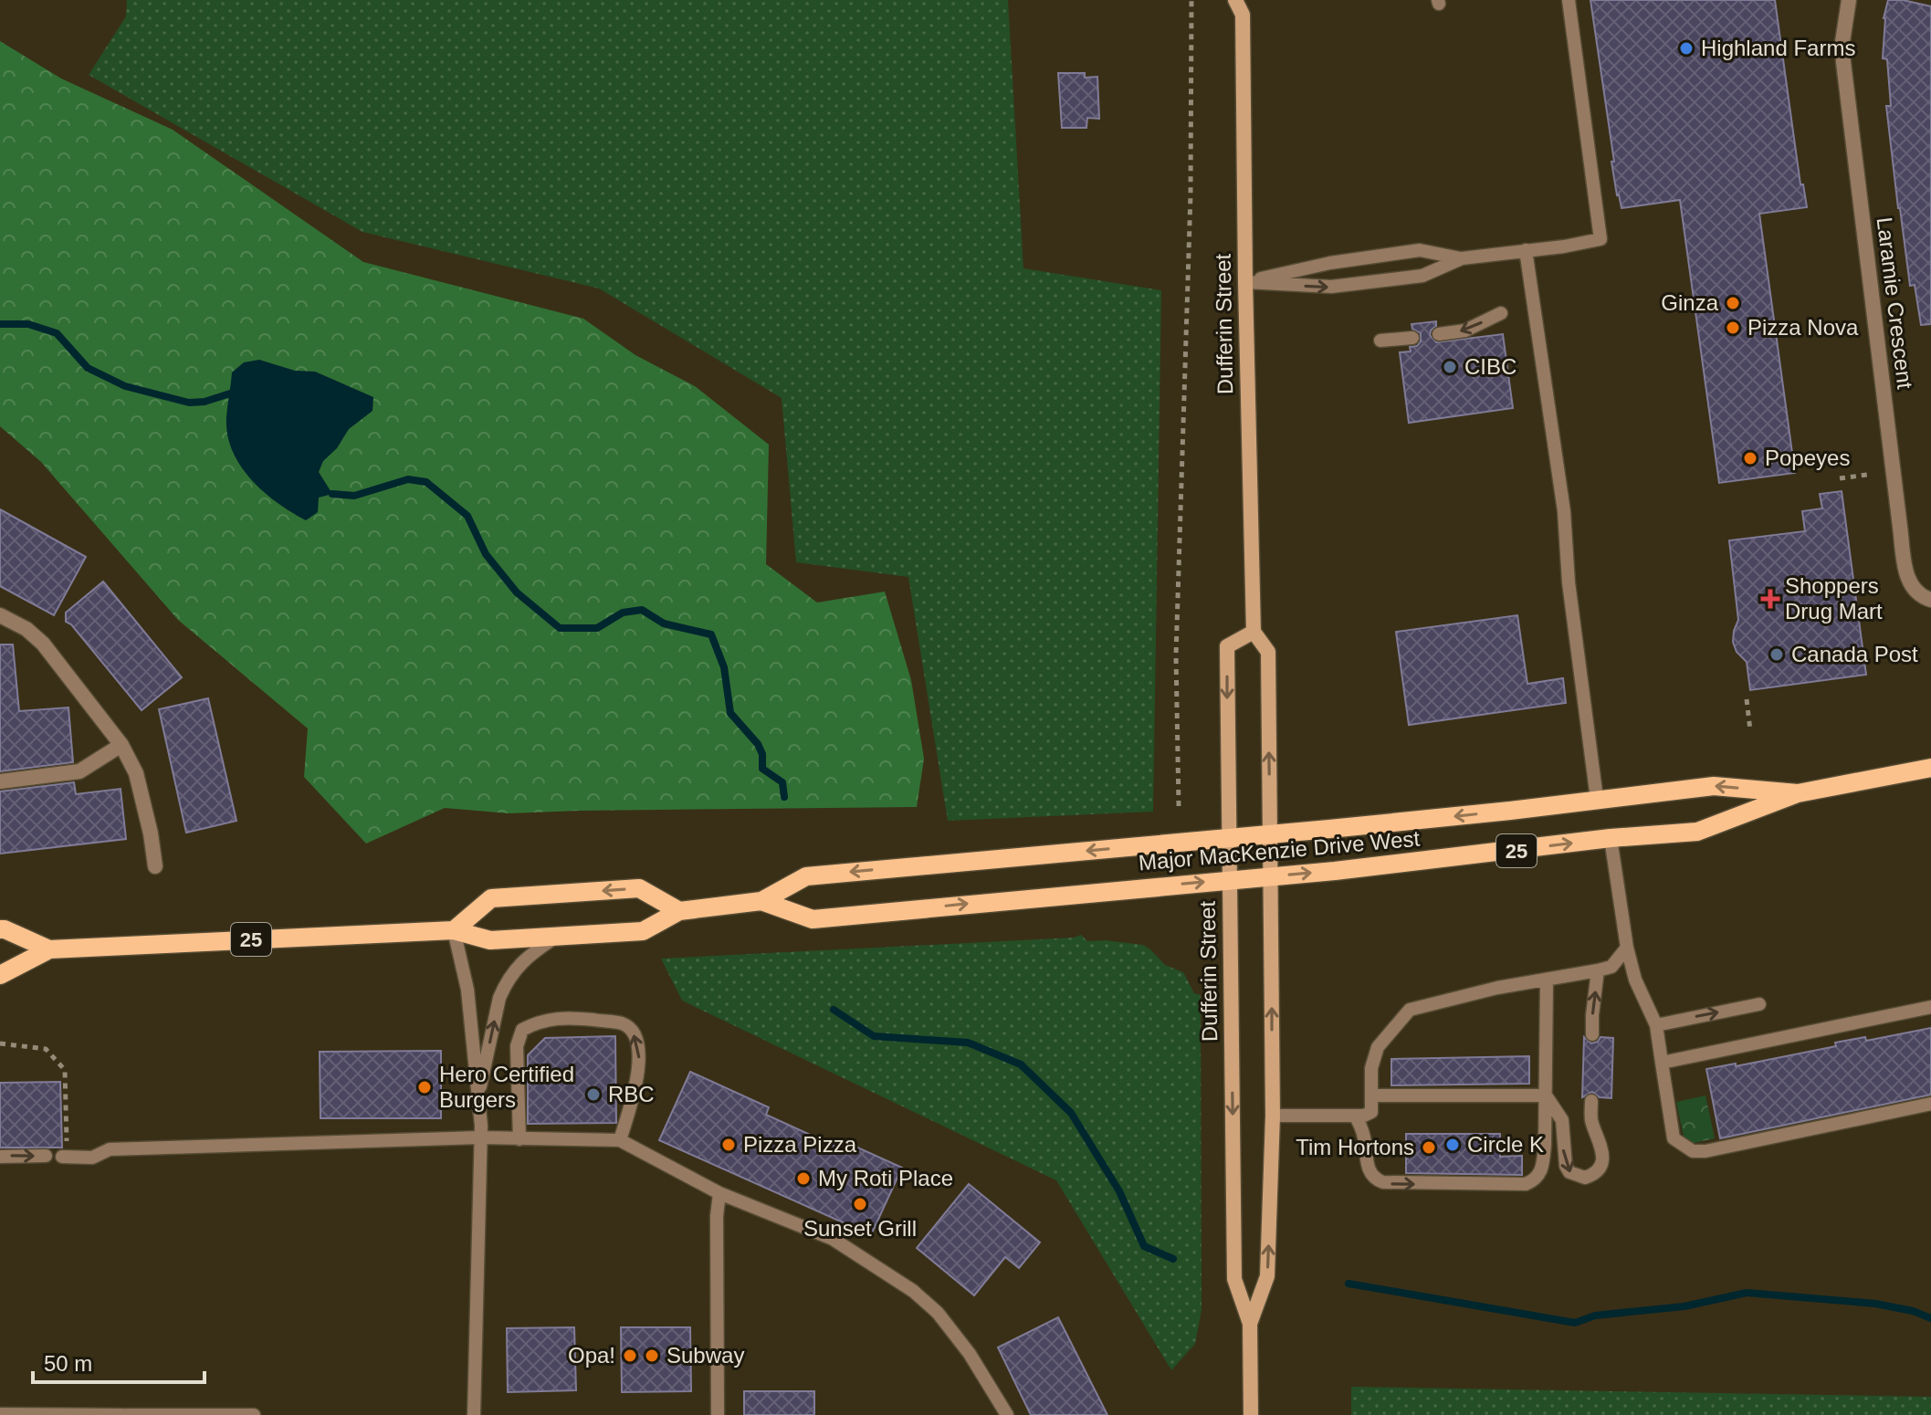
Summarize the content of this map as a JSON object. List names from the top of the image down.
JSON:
{
  "streets": {
    "main road": ["Dufferin Street", "Major MacKenzie Drive West", "25"],
    "street": ["Laramie Crescent"]
  },
  "crossings": [
    ["Dufferin Street", "Major MacKenzie Drive West"]
  ],
  "places": {
    "other": [
      "Highland Farms",
      "Ginza",
      "Pizza Nova",
      "CIBC",
      "Popeyes",
      "Canada Post",
      "Hero Certified Burgers",
      "RBC",
      "Pizza Pizza",
      "Circle K",
      "Tim Hortons",
      "My Roti Place",
      "Sunset Grill",
      "Opa!",
      "Subway"
    ],
    "health": ["Shoppers Drug Mart"]
  },
  "scale_bar": "50 m"
}
